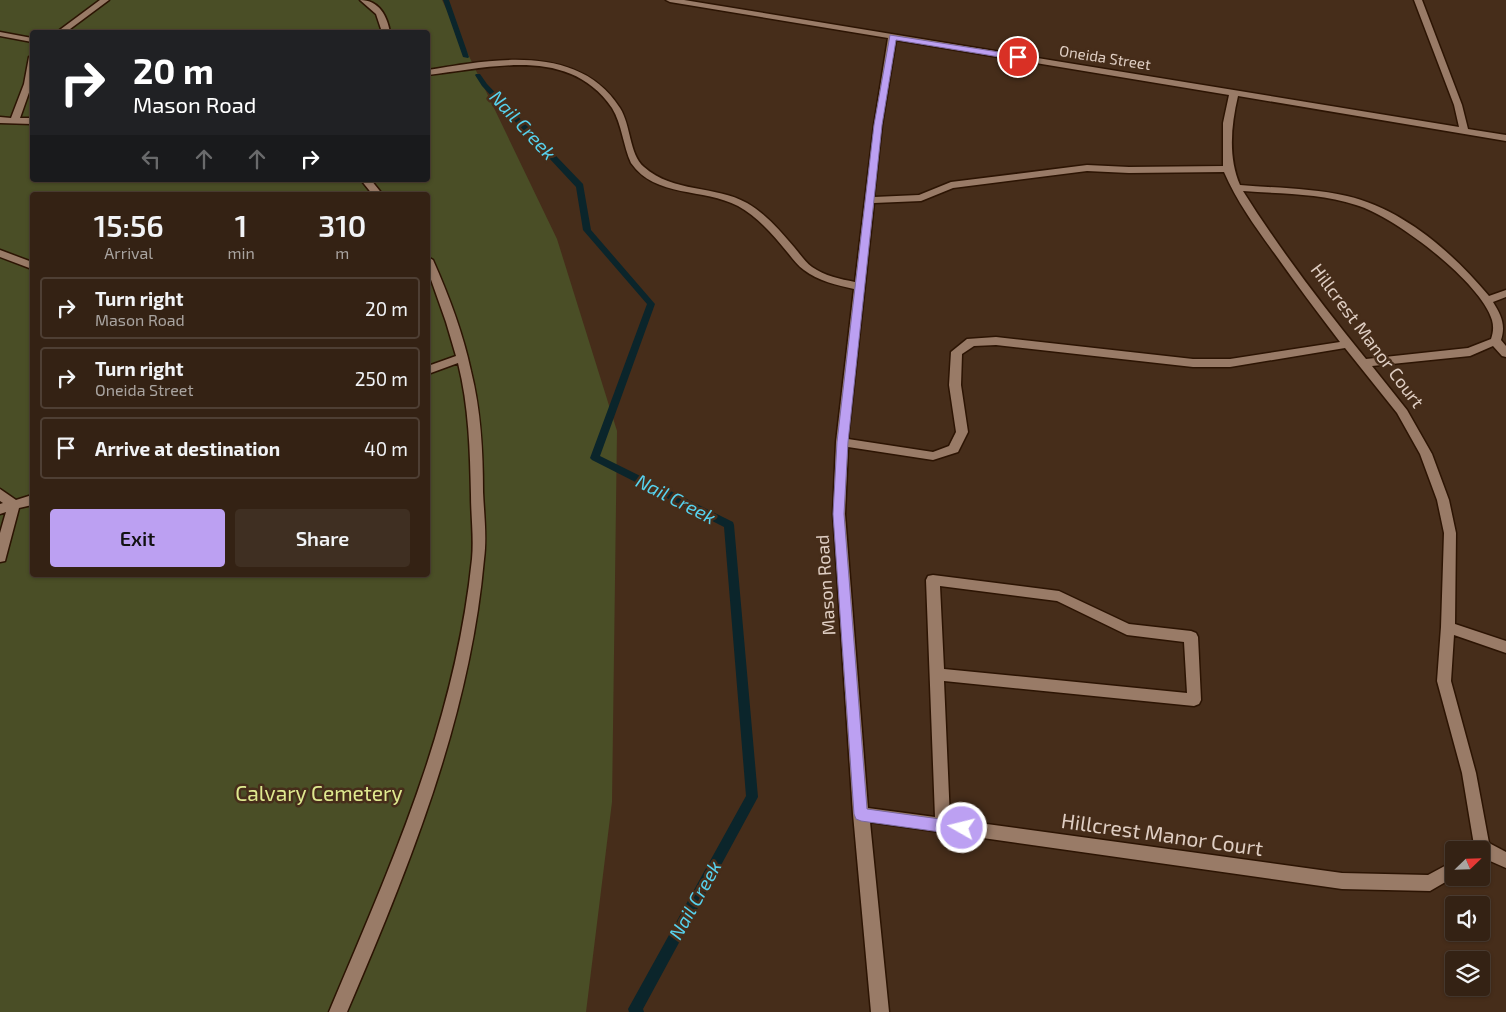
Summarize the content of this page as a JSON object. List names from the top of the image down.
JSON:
{
  "streets": {
    "street": ["Oneida Street", "Hillcrest Manor Court", "Mason Road"]
  },
  "crossings": [
    ["Oneida Street", "Hillcrest Manor Court"],
    ["Oneida Street", "Mason Road"],
    ["Hillcrest Manor Court", "Mason Road"]
  ],
  "water": ["Nail Creek"],
  "parks": ["Calvary Cemetery"],
  "north": "top right",
  "page": {
    "turn": ["20 m", "Mason Road"],
    "eta": [
      "15:56",
      "Arrival",
      "1",
      "min",
      "310",
      "m"
    ],
    "list": [
      {
        "name": "Turn right",
        "note": "Mason Road",
        "value": "20 m"
      },
      {
        "name": "Turn right",
        "note": "Oneida Street",
        "value": "250 m"
      },
      {
        "name": "Arrive at destination",
        "value": "40 m"
      }
    ],
    "buttons": ["Exit", "Share"]
  }
}
